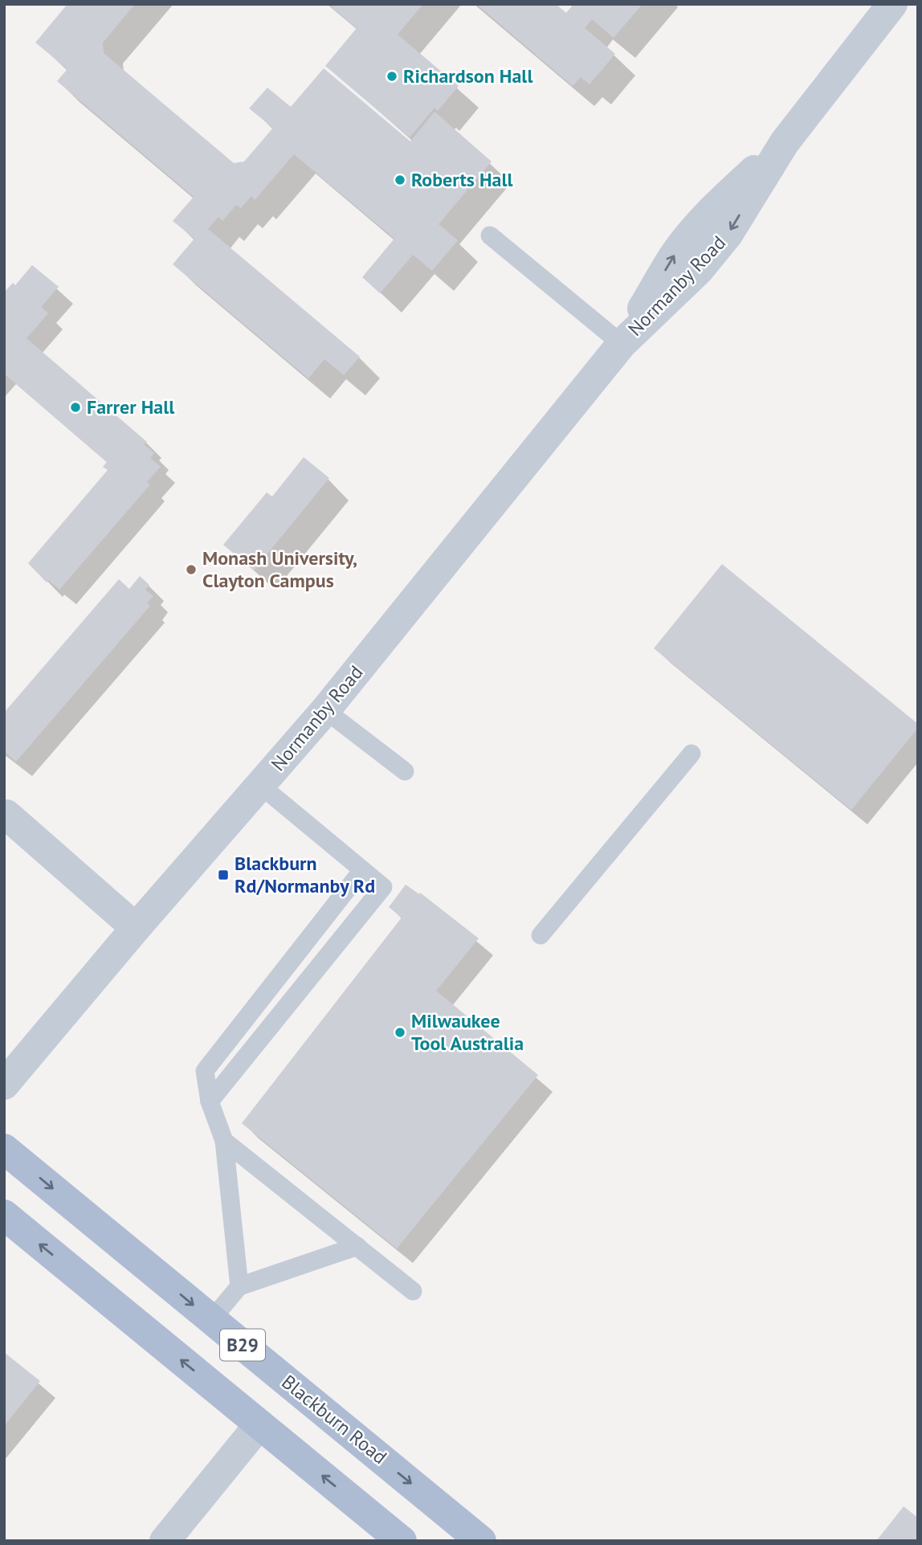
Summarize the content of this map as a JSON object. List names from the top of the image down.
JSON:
{
  "streets": {
    "main road": ["B29", "Blackburn Road"],
    "street": ["Normanby Road"]
  },
  "places": {
    "other": [
      "Richardson Hall",
      "Roberts Hall",
      "Farrer Hall",
      "Monash University, Clayton Campus",
      "Milwaukee Tool Australia"
    ],
    "transit": ["Blackburn Rd/Normanby Rd"]
  }
}
